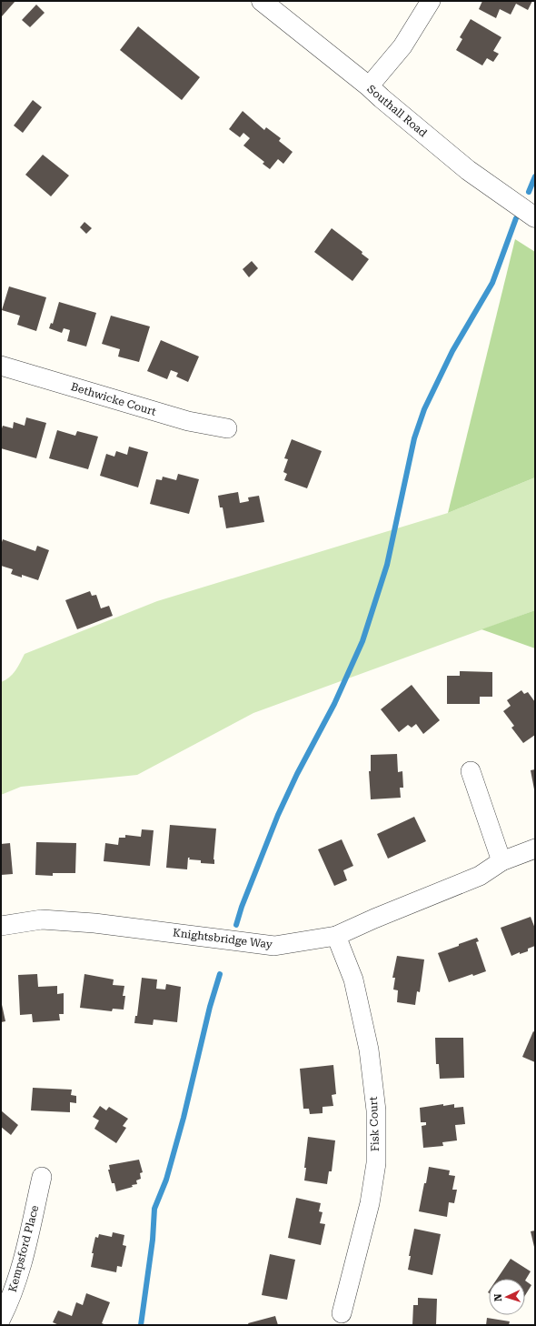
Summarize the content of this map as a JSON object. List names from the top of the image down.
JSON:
{
  "streets": {
    "street": [
      "Southall Road",
      "Bethwicke Court",
      "Knightsbridge Way",
      "Fisk Court",
      "Kempsford Place"
    ]
  },
  "crossings": [
    ["Knightsbridge Way", "Fisk Court"]
  ],
  "north": "left"
}
